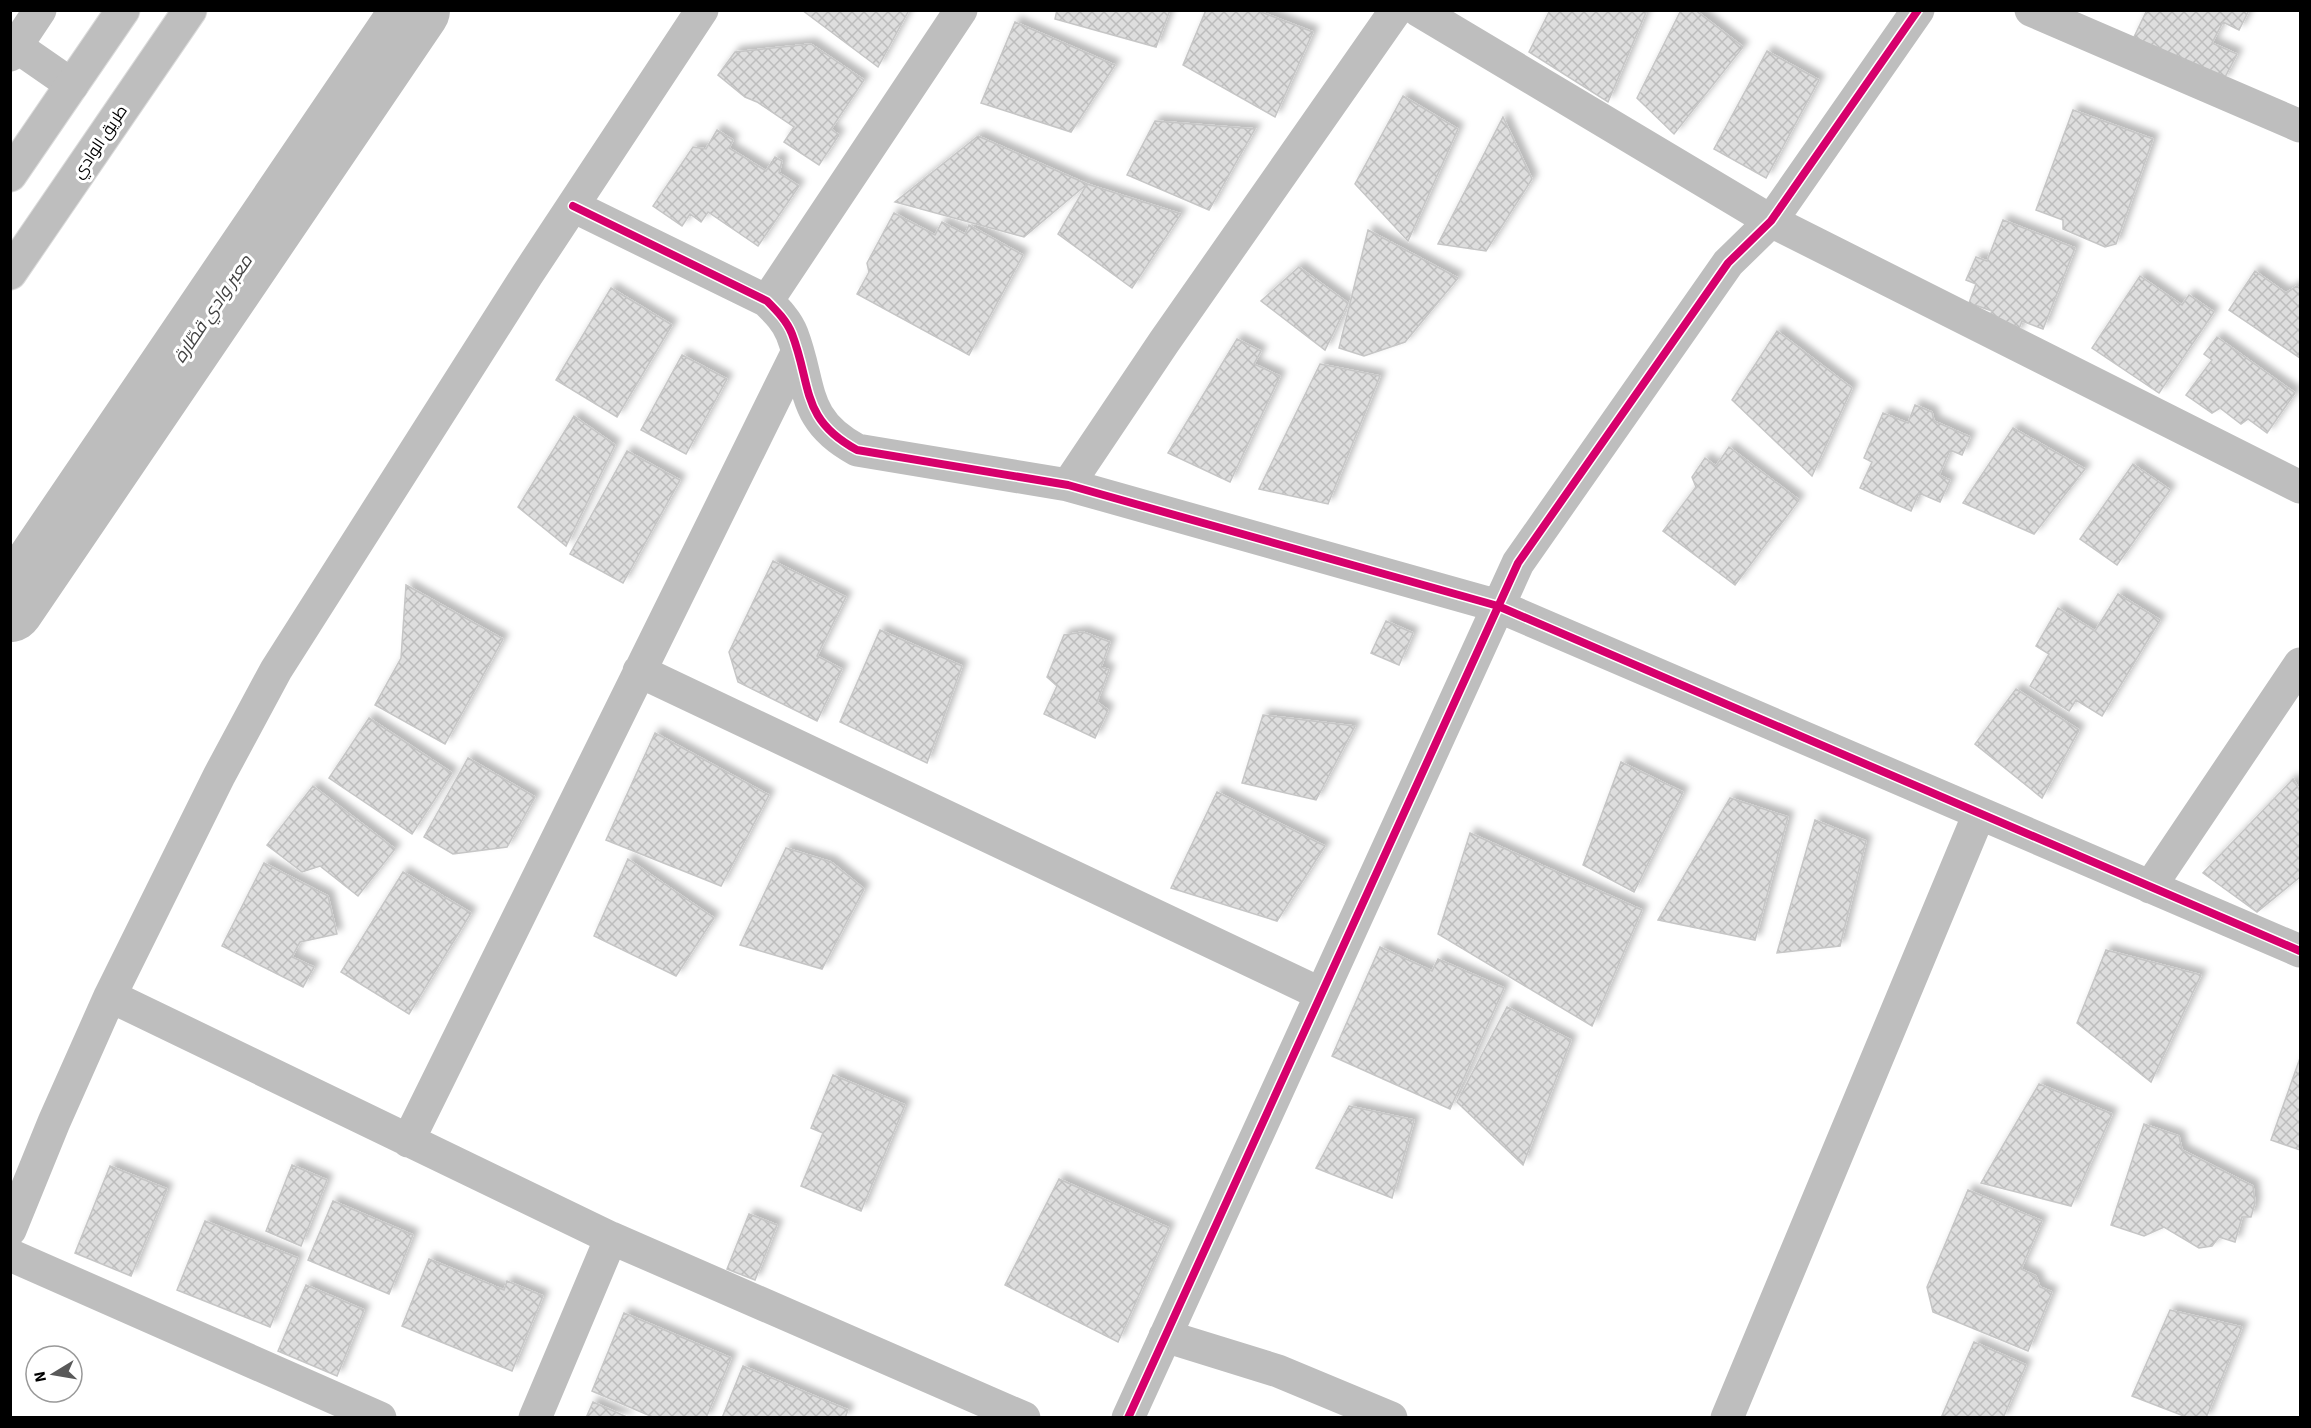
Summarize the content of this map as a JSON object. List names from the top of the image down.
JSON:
{
  "streets": {
    "street": ["طريق الوادي"]
  },
  "water": ["معبر وادي قطّارة"],
  "north": "left"
}
